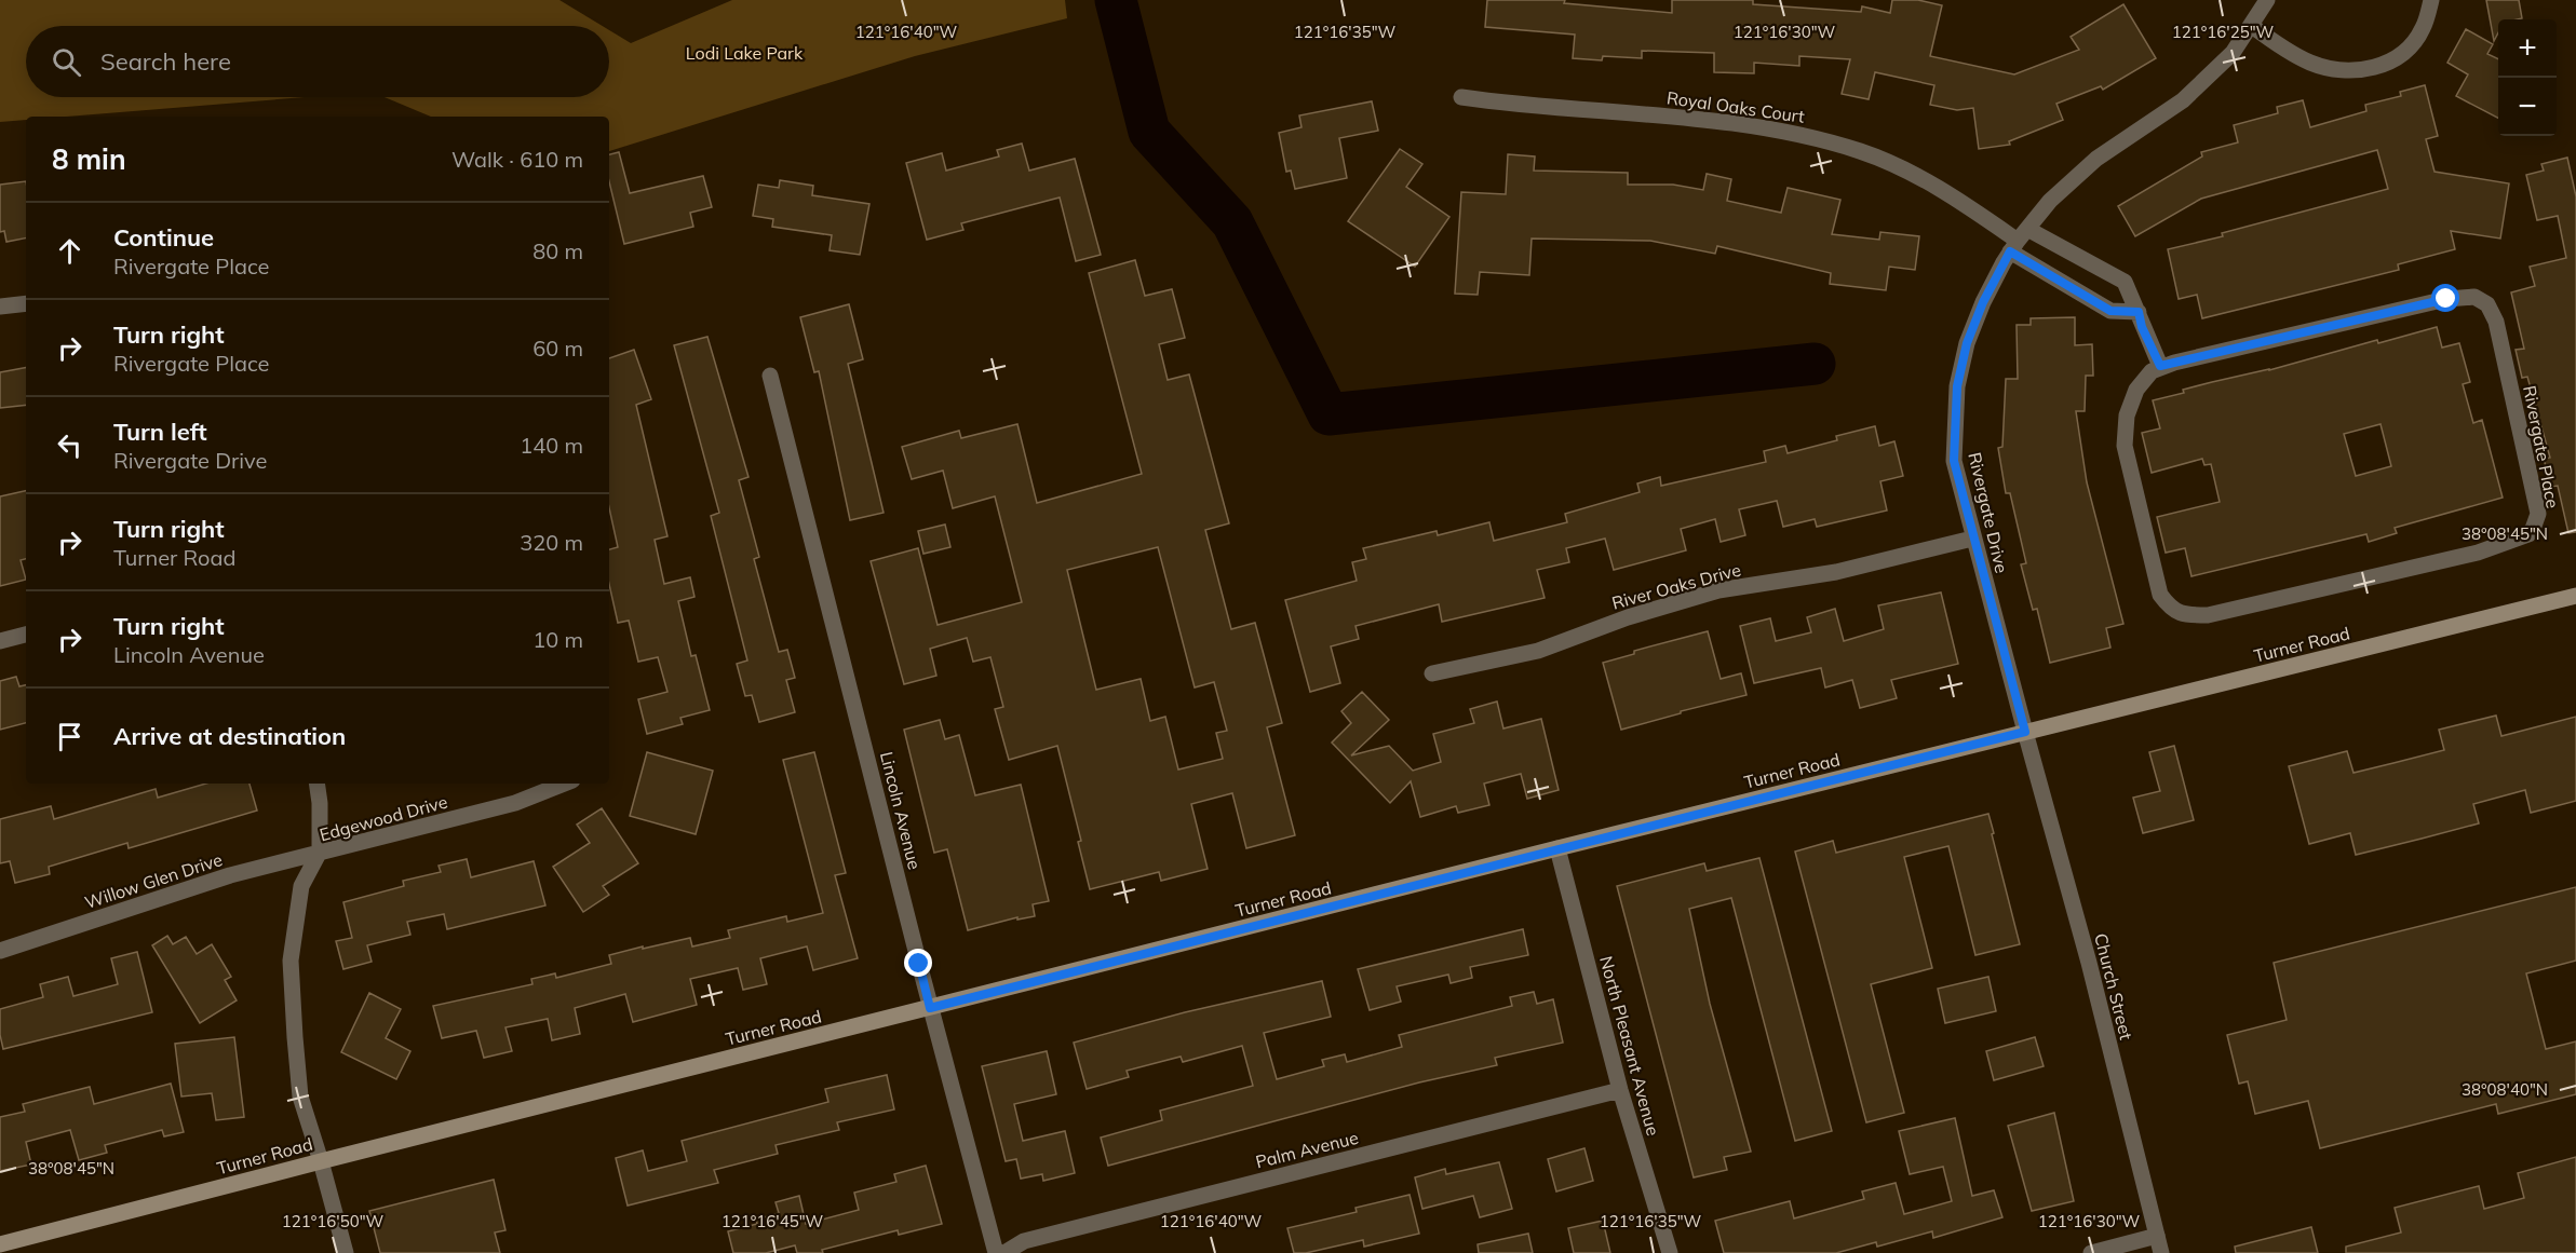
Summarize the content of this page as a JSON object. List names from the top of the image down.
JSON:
{
  "streets": {
    "main road": ["Turner Road"],
    "street": [
      "Royal Oaks Court",
      "Rivergate Place",
      "Rivergate Drive",
      "River Oaks Drive",
      "Lincoln Avenue",
      "Edgewood Drive",
      "Willow Glen Drive",
      "Church Street",
      "North Pleasant Avenue",
      "Palm Avenue"
    ]
  },
  "crossings": [
    ["Royal Oaks Court", "Rivergate Drive"],
    ["Rivergate Drive", "River Oaks Drive"],
    ["Rivergate Drive", "Turner Road"],
    ["Rivergate Drive", "Church Street"],
    ["Turner Road", "Lincoln Avenue"],
    ["Turner Road", "Edgewood Drive"],
    ["Turner Road", "Church Street"],
    ["Turner Road", "North Pleasant Avenue"],
    ["Edgewood Drive", "Willow Glen Drive"],
    ["North Pleasant Avenue", "Palm Avenue"]
  ],
  "parks": ["Lodi Lake Park"],
  "page": {
    "map_buttons": ["+", "−"],
    "search": "Search here",
    "heading": ["8 min", "Walk · 610 m"],
    "list": [
      ["Continue", "Rivergate Place", "80 m"],
      ["Turn right", "Rivergate Place", "60 m"],
      ["Turn left", "Rivergate Drive", "140 m"],
      ["Turn right", "Turner Road", "320 m"],
      ["Turn right", "Lincoln Avenue", "10 m"],
      "Arrive at destination"
    ]
  },
  "coordinates": [
    "121°16'40\"W",
    "121°16'35\"W",
    "121°16'30\"W",
    "121°16'25\"W",
    "38°08'45\"N",
    "38°08'40\"N",
    "121°16'50\"W",
    "121°16'45\"W"
  ]
}
